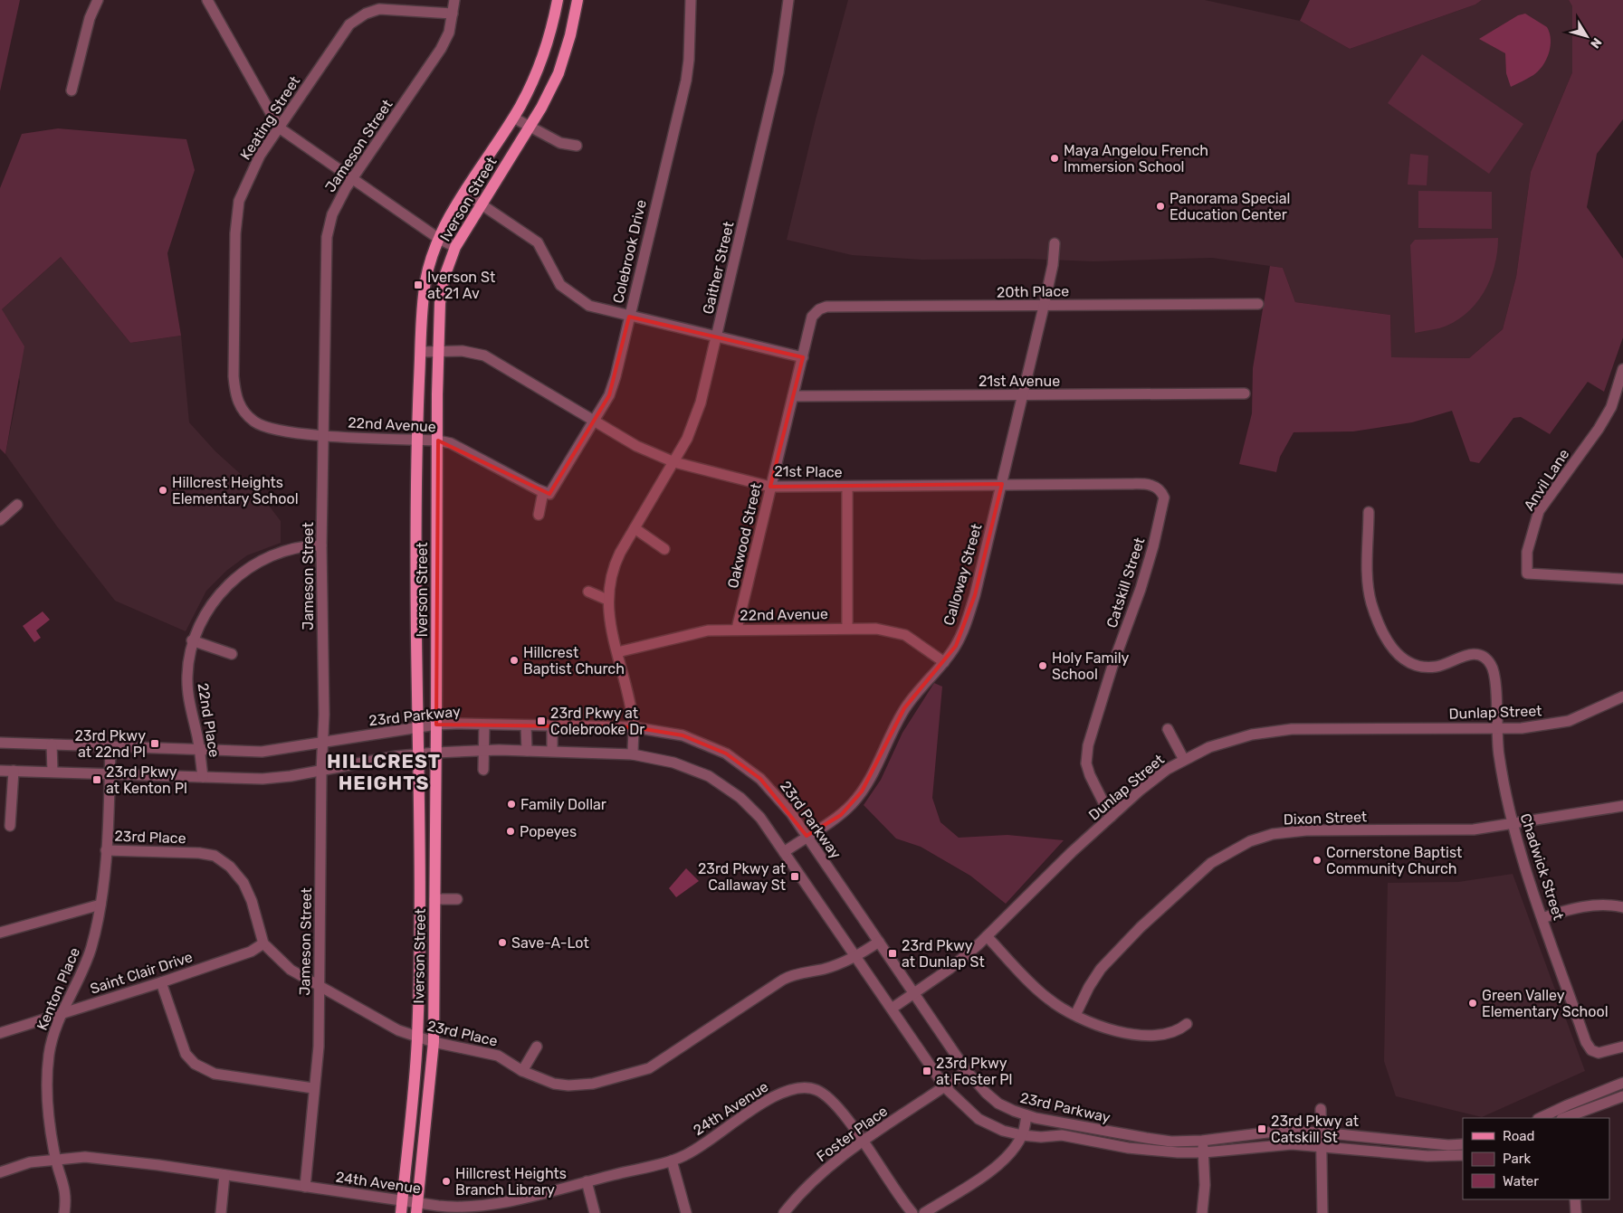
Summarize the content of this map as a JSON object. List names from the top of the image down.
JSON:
{
  "streets": {
    "main road": ["Iverson Street"],
    "street": [
      "Keating Street",
      "Jameson Street",
      "Colebrook Drive",
      "Gaither Street",
      "20th Place",
      "21st Avenue",
      "22nd Avenue",
      "21st Place",
      "Anvil Lane",
      "Oakwood Street",
      "Calloway Street",
      "Catskill Street",
      "Dunlap Street",
      "23rd Parkway",
      "22nd Place",
      "Dixon Street",
      "23rd Place",
      "Chadwick Street",
      "Saint Clair Drive",
      "Kenton Place",
      "24th Avenue",
      "Foster Place"
    ]
  },
  "crossings": [
    ["Keating Street", "Jameson Street"],
    ["Keating Street", "22nd Avenue"],
    ["Jameson Street", "22nd Avenue"],
    ["Jameson Street", "23rd Parkway"],
    ["Jameson Street", "22nd Place"],
    ["Jameson Street", "23rd Place"],
    ["Jameson Street", "24th Avenue"],
    ["Iverson Street", "22nd Avenue"],
    ["Iverson Street", "21st Place"],
    ["Iverson Street", "23rd Parkway"],
    ["Iverson Street", "23rd Place"],
    ["Iverson Street", "24th Avenue"],
    ["Colebrook Drive", "22nd Avenue"],
    ["Colebrook Drive", "21st Place"],
    ["Gaither Street", "22nd Avenue"],
    ["Gaither Street", "21st Place"],
    ["Gaither Street", "23rd Parkway"],
    ["20th Place", "Oakwood Street"],
    ["20th Place", "Calloway Street"],
    ["21st Avenue", "Oakwood Street"],
    ["21st Avenue", "Calloway Street"],
    ["22nd Avenue", "Oakwood Street"],
    ["22nd Avenue", "Calloway Street"],
    ["21st Place", "Oakwood Street"],
    ["21st Place", "Calloway Street"],
    ["21st Place", "Catskill Street"],
    ["Calloway Street", "23rd Parkway"],
    ["Catskill Street", "Dunlap Street"],
    ["Dunlap Street", "23rd Parkway"],
    ["Dunlap Street", "Chadwick Street"],
    ["23rd Parkway", "22nd Place"],
    ["23rd Parkway", "23rd Place"],
    ["23rd Parkway", "Kenton Place"],
    ["23rd Parkway", "Foster Place"],
    ["Dixon Street", "Chadwick Street"],
    ["23rd Place", "Saint Clair Drive"],
    ["23rd Place", "Kenton Place"],
    ["Saint Clair Drive", "Kenton Place"],
    ["Kenton Place", "24th Avenue"],
    ["24th Avenue", "Foster Place"]
  ],
  "districts": ["HILLCREST HEIGHTS"],
  "places": {
    "other": [
      "Maya Angelou French Immersion School",
      "Panorama Special Education Center",
      "Hillcrest Heights Elementary School",
      "Hillcrest Baptist Church",
      "Holy Family School",
      "Family Dollar",
      "Popeyes",
      "Cornerstone Baptist Community Church",
      "Save-A-Lot",
      "Green Valley Elementary School",
      "Hillcrest Heights Branch Library"
    ],
    "transit": [
      "Iverson St at 21 Av",
      "23rd Pkwy at Colebrooke Dr",
      "23rd Pkwy at 22nd Pl",
      "23rd Pkwy at Kenton Pl",
      "23rd Pkwy at Callaway St",
      "23rd Pkwy at Dunlap St",
      "23rd Pkwy at Foster Pl",
      "23rd Pkwy at Catskill St"
    ]
  },
  "legend": ["Road", "Park", "Water"],
  "north": "bottom right"
}
